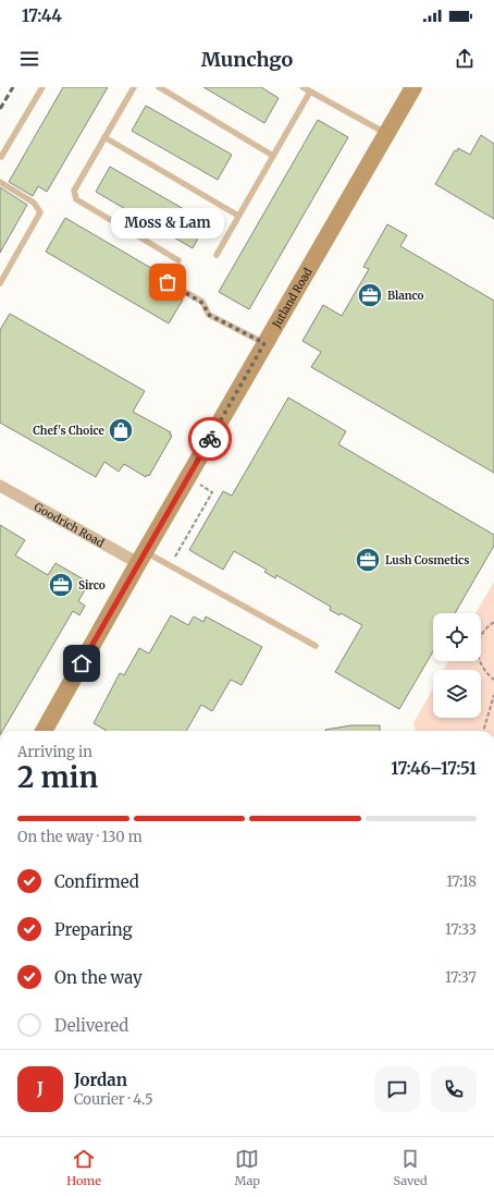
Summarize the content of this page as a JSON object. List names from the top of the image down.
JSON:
{
  "streets": {
    "street": ["Jutland Road", "Goodrich Road"]
  },
  "crossings": [
    ["Jutland Road", "Goodrich Road"]
  ],
  "places": {
    "other": ["Moss & Lam"],
    "office": ["Blanco", "Lush Cosmetics", "Sirco"],
    "shop": ["Chef's Choice"]
  },
  "page": {
    "status": "17:44",
    "header": "Munchgo",
    "bubble": "Moss & Lam",
    "heading": ["2 min", "Arriving in", "17:46–17:51"],
    "panel": ["Jordan", "Courier · 4.5"],
    "bar": "On the way · 130 m",
    "list": [
      ["Confirmed", "17:18"],
      ["Preparing", "17:33"],
      ["On the way", "17:37"],
      "Delivered"
    ],
    "round": "J",
    "tabs": ["Home", "Map", "Saved"]
  }
}
